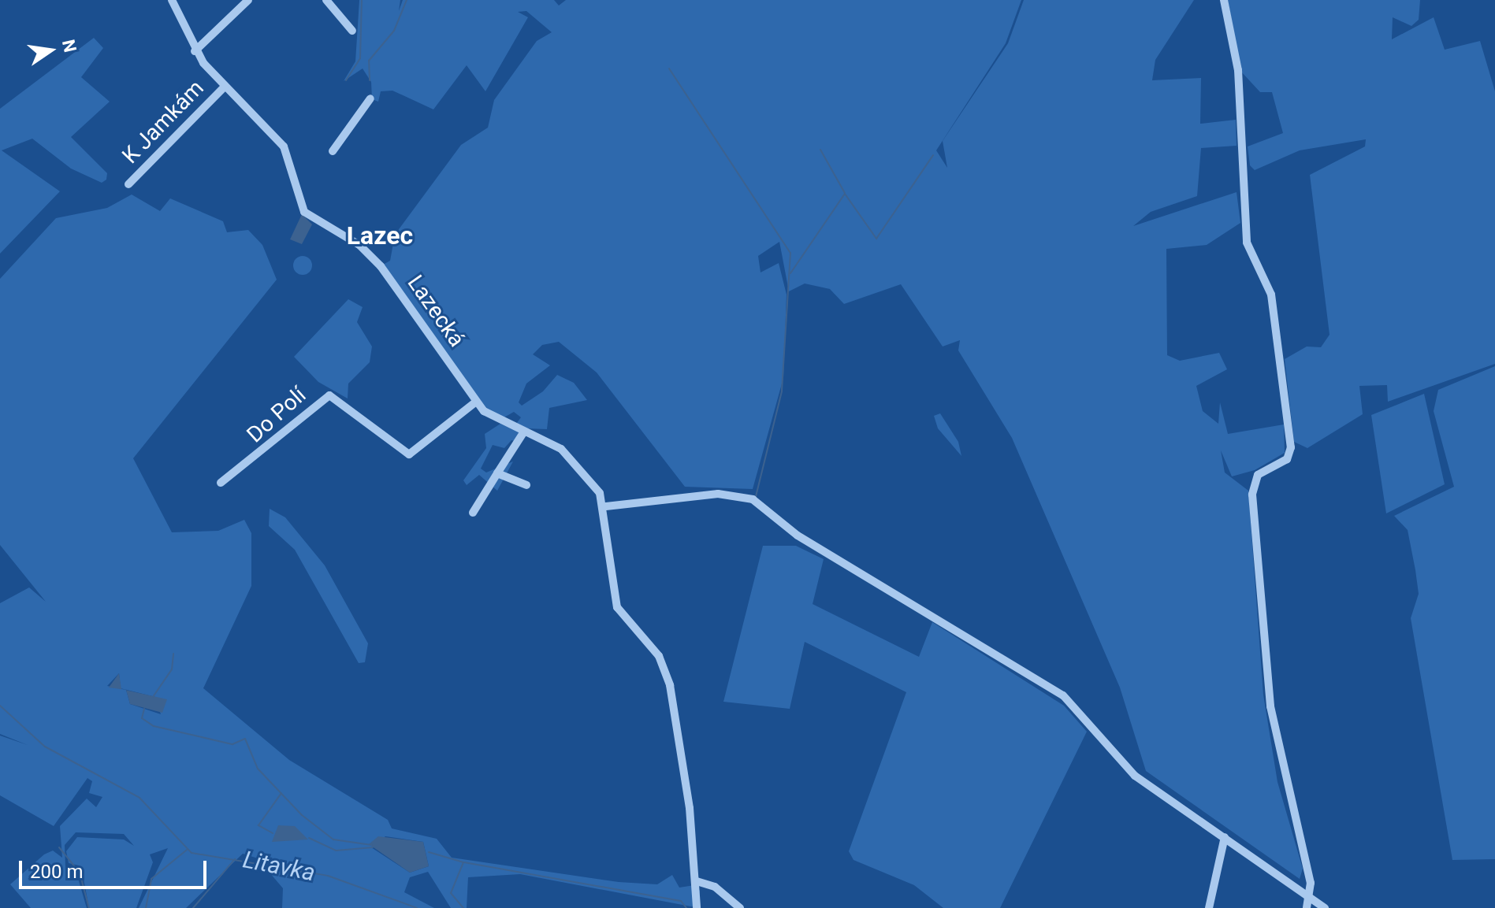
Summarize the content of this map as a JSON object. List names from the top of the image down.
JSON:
{
  "streets": {
    "street": ["K Jamkám", "Lazecká", "Do Polí"]
  },
  "crossings": [
    ["K Jamkám", "Lazecká"],
    ["Lazecká", "Do Polí"]
  ],
  "districts": ["Lazec"],
  "water": ["Litavka"],
  "scale_bar": "200 m",
  "north": "right"
}
